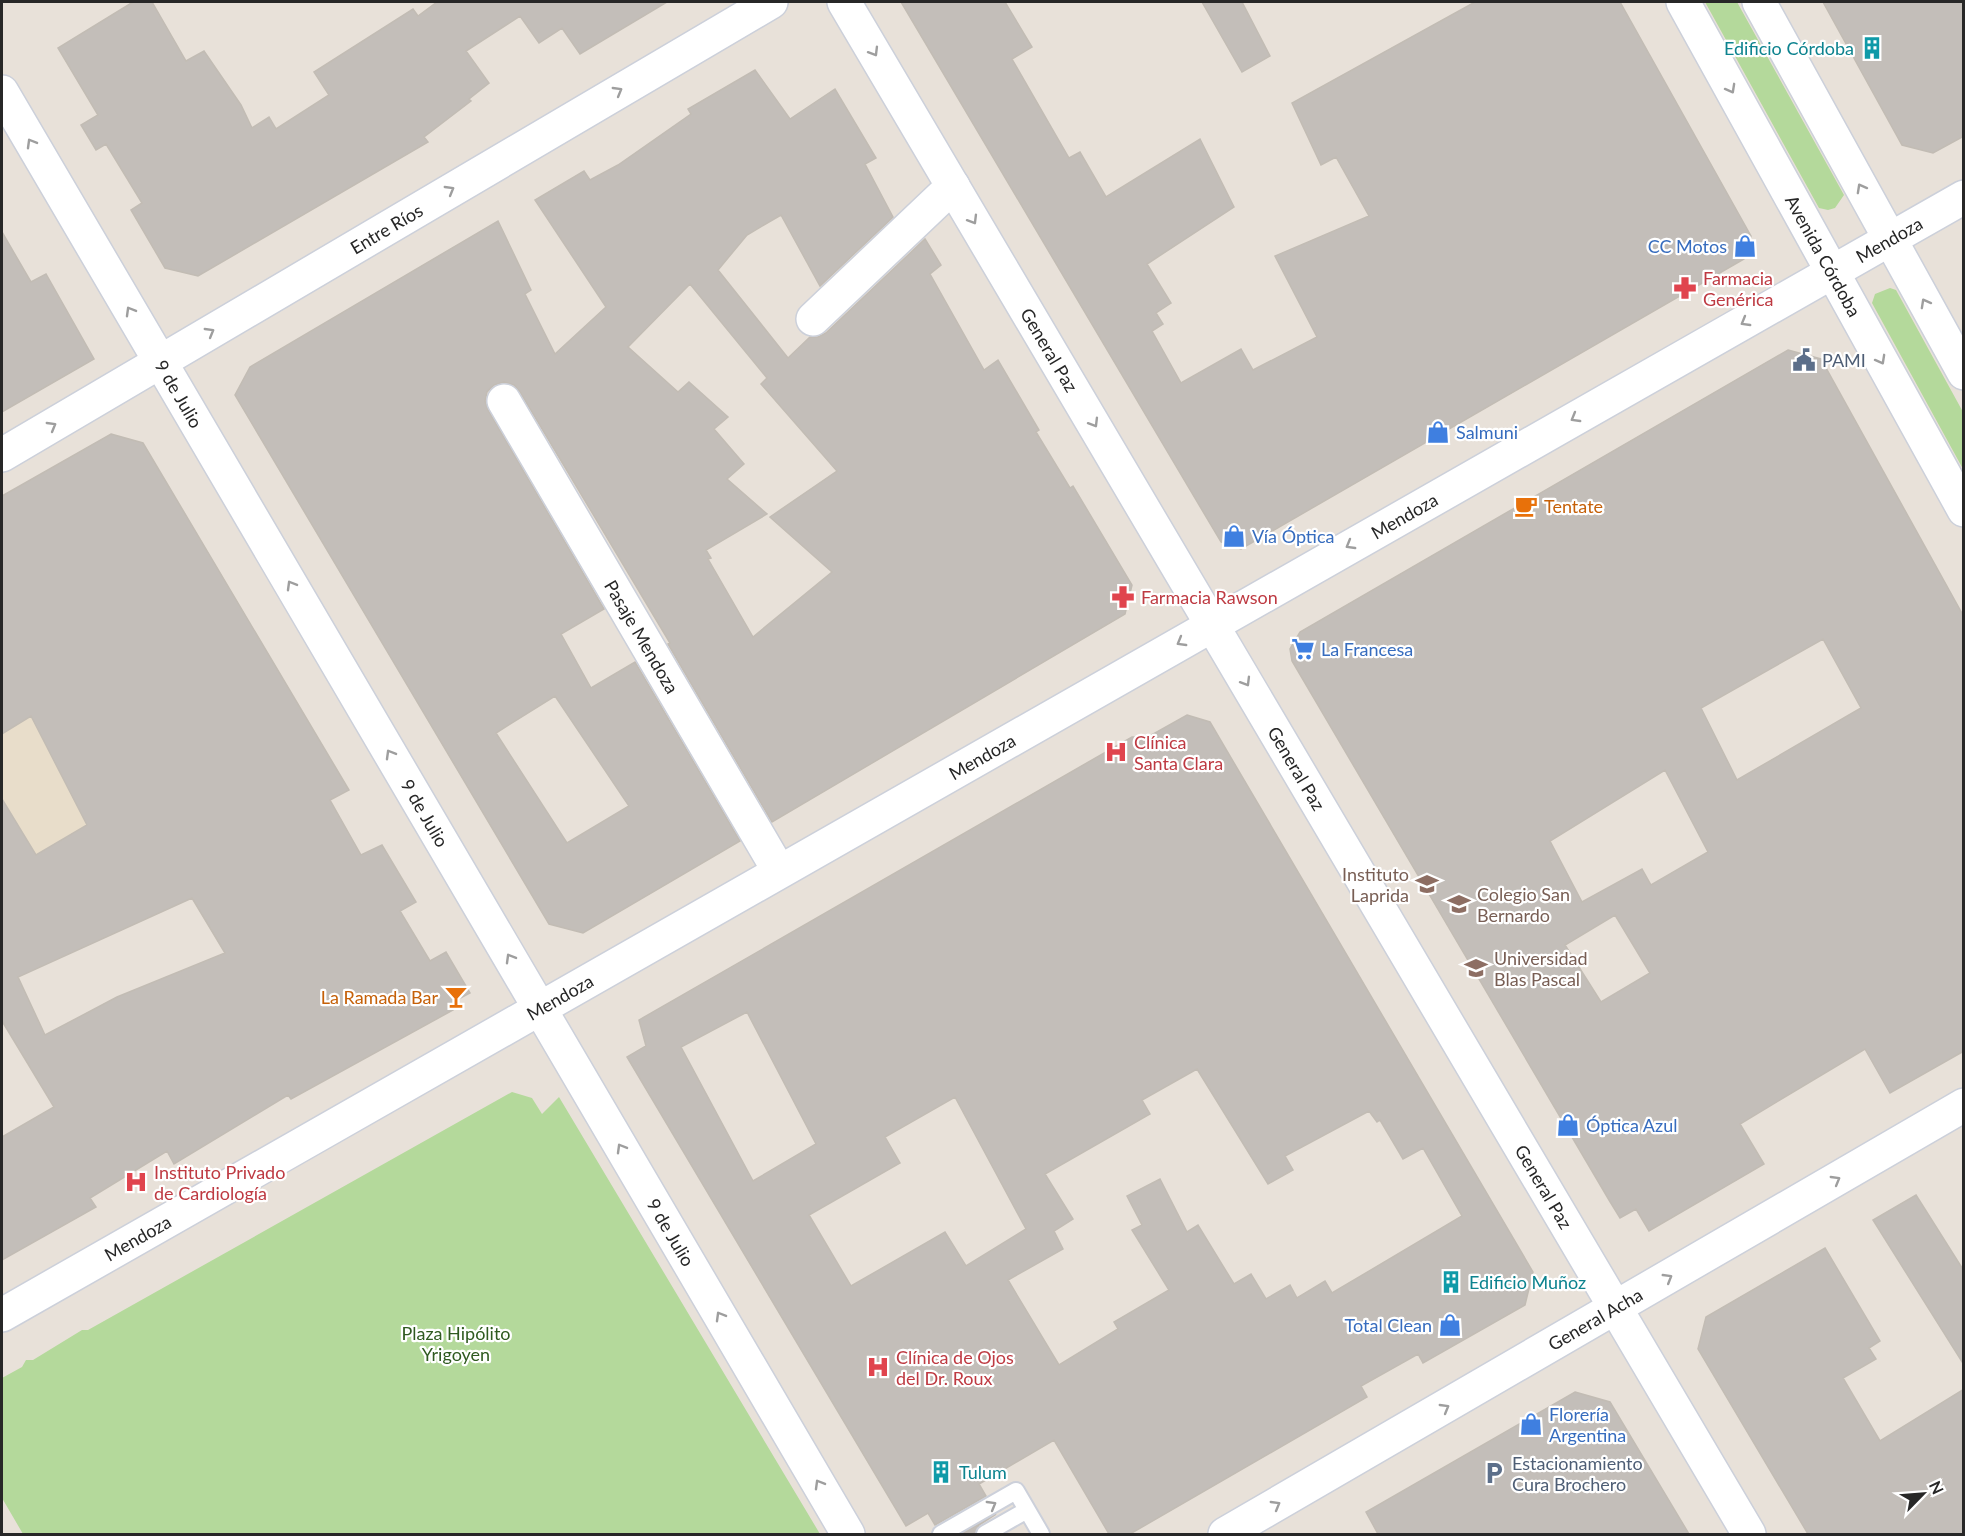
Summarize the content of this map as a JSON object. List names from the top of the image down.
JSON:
{
  "streets": {
    "street": [
      "Entre Ríos",
      "Mendoza",
      "Avenida Córdoba",
      "General Paz",
      "9 de Julio",
      "Pasaje Mendoza",
      "General Acha"
    ]
  },
  "crossings": [
    ["Entre Ríos", "9 de Julio"],
    ["Mendoza", "Avenida Córdoba"],
    ["Mendoza", "General Paz"],
    ["Mendoza", "9 de Julio"],
    ["Mendoza", "Pasaje Mendoza"],
    ["General Paz", "General Acha"]
  ],
  "one_way": [
    "Entre Ríos",
    "Mendoza",
    "General Paz",
    "9 de Julio",
    "General Acha"
  ],
  "parks": ["Plaza Hipólito Yrigoyen"],
  "places": {
    "building": ["Edificio Córdoba", "Edificio Muñoz", "Tulum"],
    "shop": [
      "CC Motos",
      "Salmuni",
      "Vía Óptica",
      "Óptica Azul",
      "Total Clean",
      "Florería Argentina"
    ],
    "pharmacy": ["Farmacia Genérica", "Farmacia Rawson"],
    "public building": ["PAMI"],
    "cafe": ["Tentate"],
    "supermarket": ["La Francesa"],
    "hospital": ["Clínica Santa Clara", "Instituto Privado de Cardiología", "Clínica de Ojos del Dr. Roux"],
    "school or university": ["Instituto Laprida", "Colegio San Bernardo", "Universidad Blas Pascal"],
    "bar": ["La Ramada Bar"],
    "parking": ["Estacionamiento Cura Brochero"]
  },
  "north": "top right"
}
